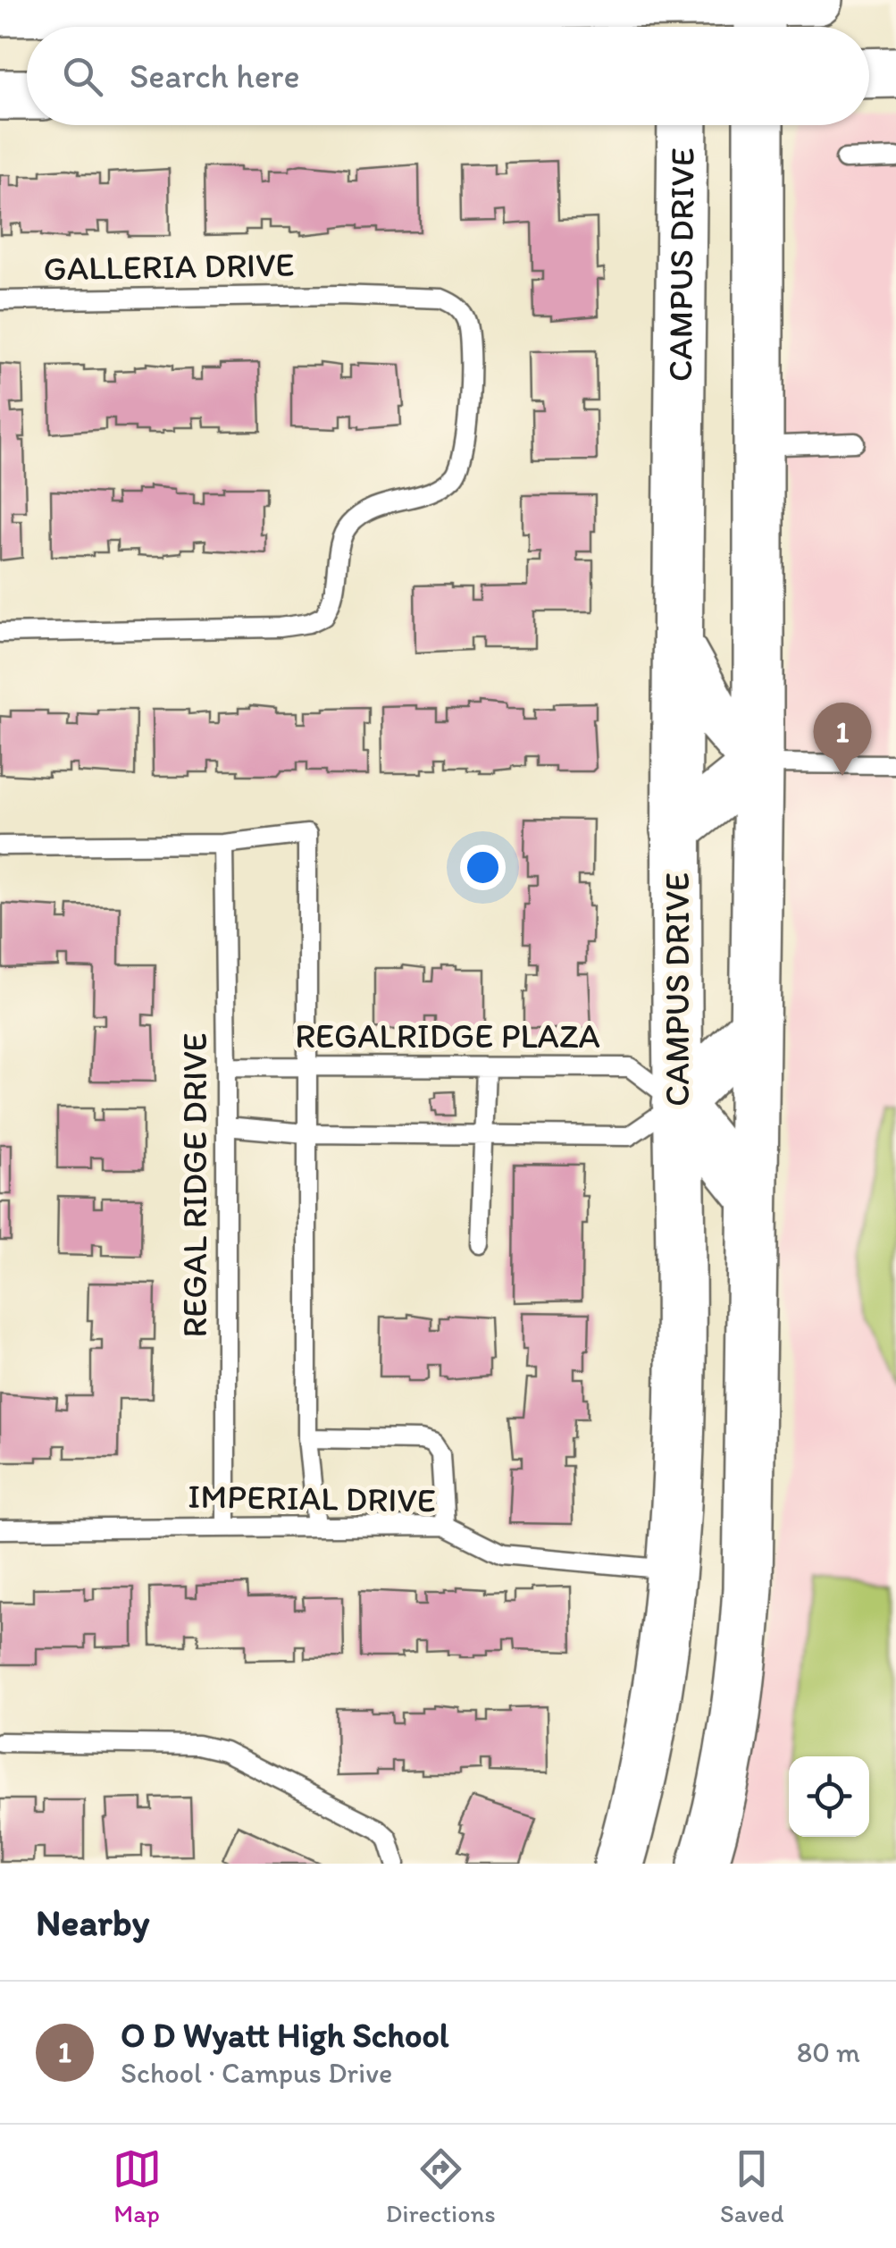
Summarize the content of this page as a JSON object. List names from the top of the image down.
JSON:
{
  "streets": {
    "main road": ["CAMPUS DRIVE"],
    "lane": [
      "GALLERIA DRIVE",
      "REGALRIDGE PLAZA",
      "REGAL RIDGE DRIVE",
      "IMPERIAL DRIVE"
    ]
  },
  "crossings": [
    ["CAMPUS DRIVE", "REGALRIDGE PLAZA"],
    ["CAMPUS DRIVE", "IMPERIAL DRIVE"],
    ["REGALRIDGE PLAZA", "REGAL RIDGE DRIVE"],
    ["REGAL RIDGE DRIVE", "IMPERIAL DRIVE"]
  ],
  "page": {
    "search": "Search here",
    "pins": "1",
    "heading": "Nearby",
    "list": [
      {
        "mark": "1",
        "name": "O D Wyatt High School",
        "note": "School · Campus Drive",
        "value": "80 m"
      }
    ],
    "nav": ["Map", "Directions", "Saved"]
  }
}
